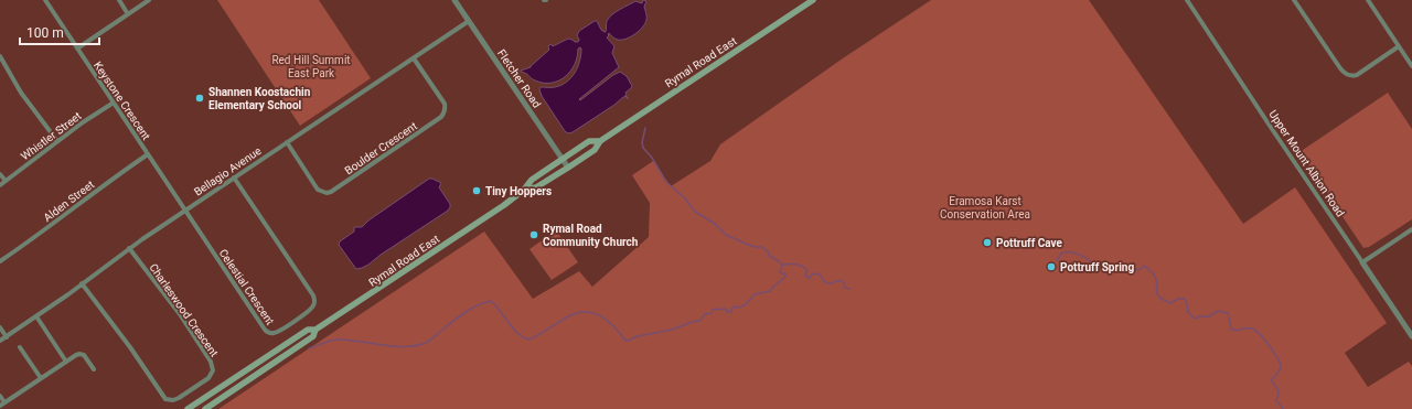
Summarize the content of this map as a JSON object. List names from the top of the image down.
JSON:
{
  "streets": {
    "main road": ["Rymal Road East"],
    "street": [
      "Fletcher Road",
      "Keystone Crescent",
      "Whistler Street",
      "Boulder Crescent",
      "Upper Mount Albion Road",
      "Bellagio Avenue",
      "Alden Street",
      "Celestial Crescent",
      "Charleswood Crescent"
    ]
  },
  "crossings": [
    ["Rymal Road East", "Fletcher Road"],
    ["Fletcher Road", "Bellagio Avenue"],
    ["Keystone Crescent", "Whistler Street"],
    ["Keystone Crescent", "Bellagio Avenue"],
    ["Keystone Crescent", "Alden Street"],
    ["Keystone Crescent", "Celestial Crescent"],
    ["Boulder Crescent", "Bellagio Avenue"],
    ["Bellagio Avenue", "Celestial Crescent"],
    ["Bellagio Avenue", "Charleswood Crescent"]
  ],
  "parks": ["Red Hill Summit East Park", "Eramosa Karst Conservation Area"],
  "places": [
    "Shannen Koostachin Elementary School",
    "Tiny Hoppers",
    "Rymal Road Community Church",
    "Pottruff Cave",
    "Pottruff Spring"
  ],
  "scale_bar": "100 m"
}
